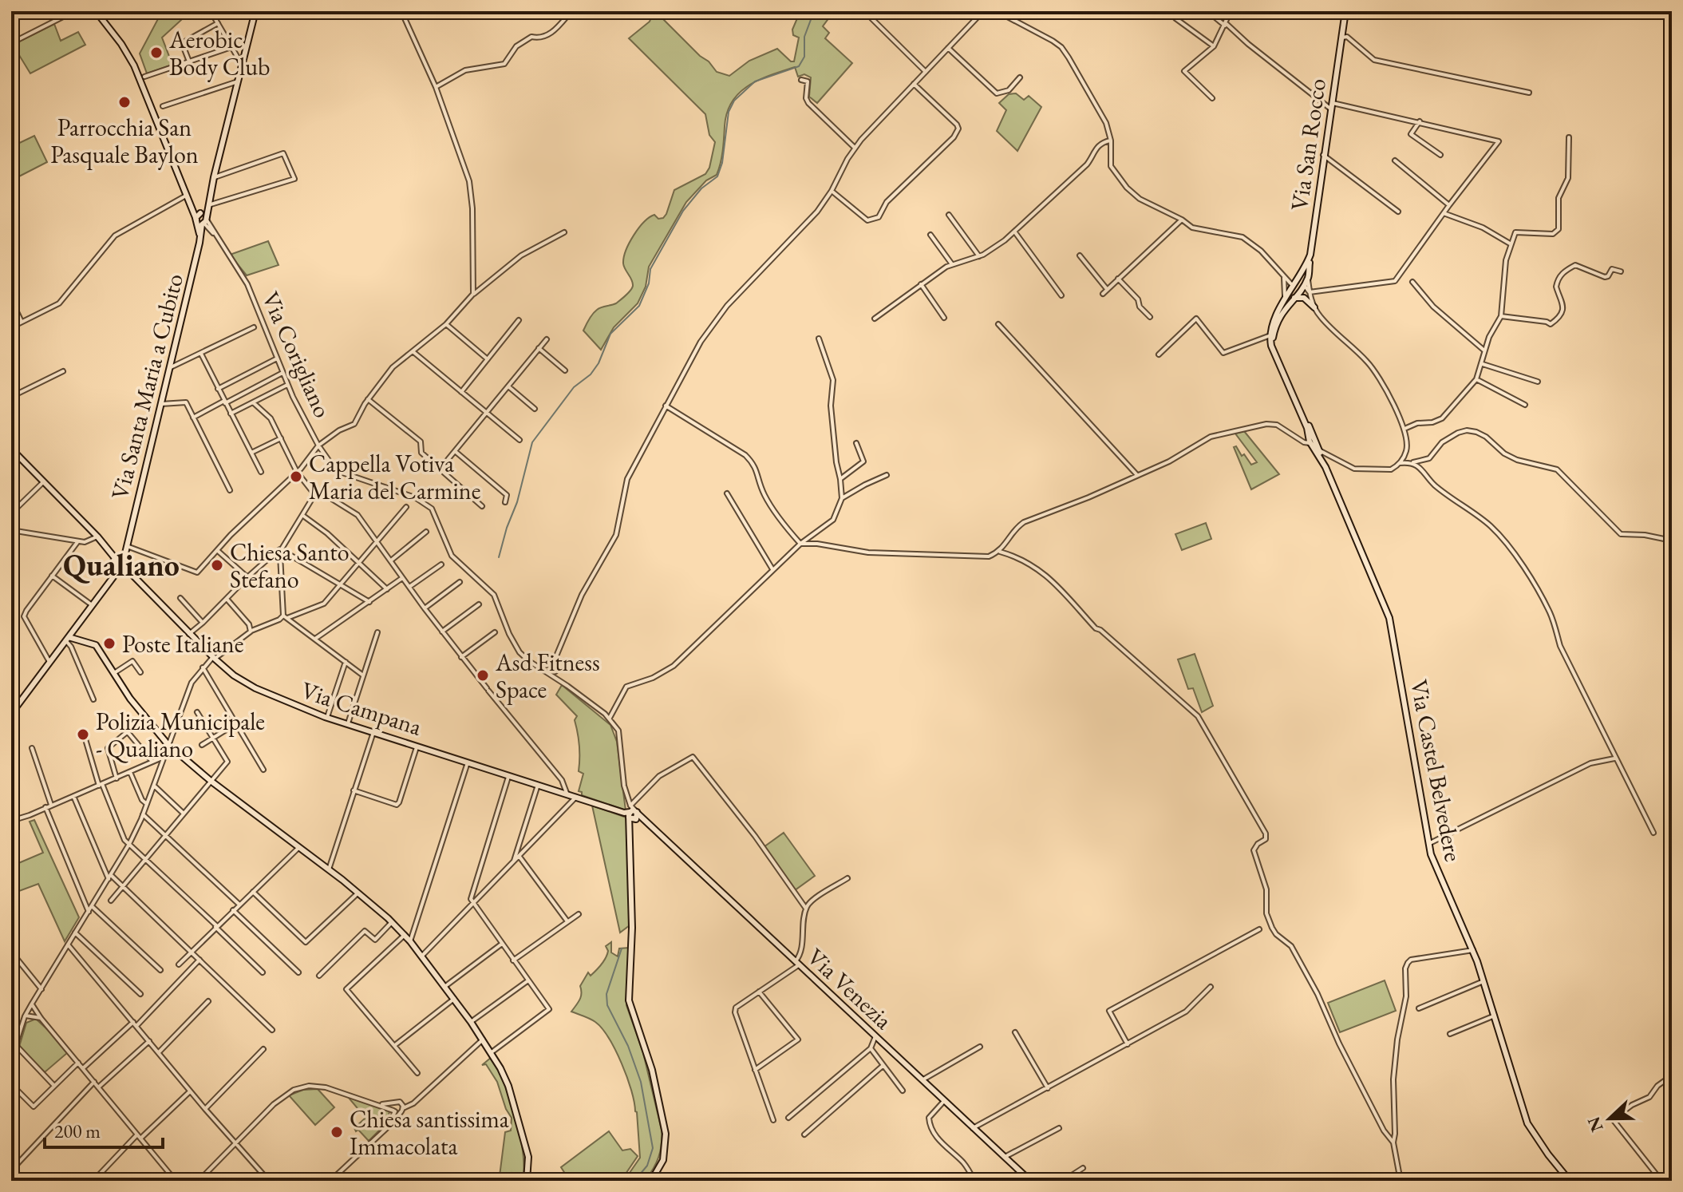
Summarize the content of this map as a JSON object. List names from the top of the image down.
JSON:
{
  "streets": {
    "street": [
      "Via San Rocco",
      "Via Corigliano",
      "Via Santa Maria a Cubito",
      "Via Campana",
      "Via Castel Belvedere",
      "Via Venezia"
    ]
  },
  "crossings": [
    ["Via Santa Maria a Cubito", "Via Campana"],
    ["Via Campana", "Via Venezia"]
  ],
  "districts": ["Qualiano"],
  "places": [
    "Aerobic Body Club",
    "Parrocchia San Pasquale Baylon",
    "Cappella Votiva Maria del Carmine",
    "Chiesa Santo Stefano",
    "Poste Italiane",
    "Asd Fitness Space",
    "Polizia Municipale - Qualiano",
    "Chiesa santissima Immacolata"
  ],
  "scale_bar": "200 m",
  "north": "left"
}
